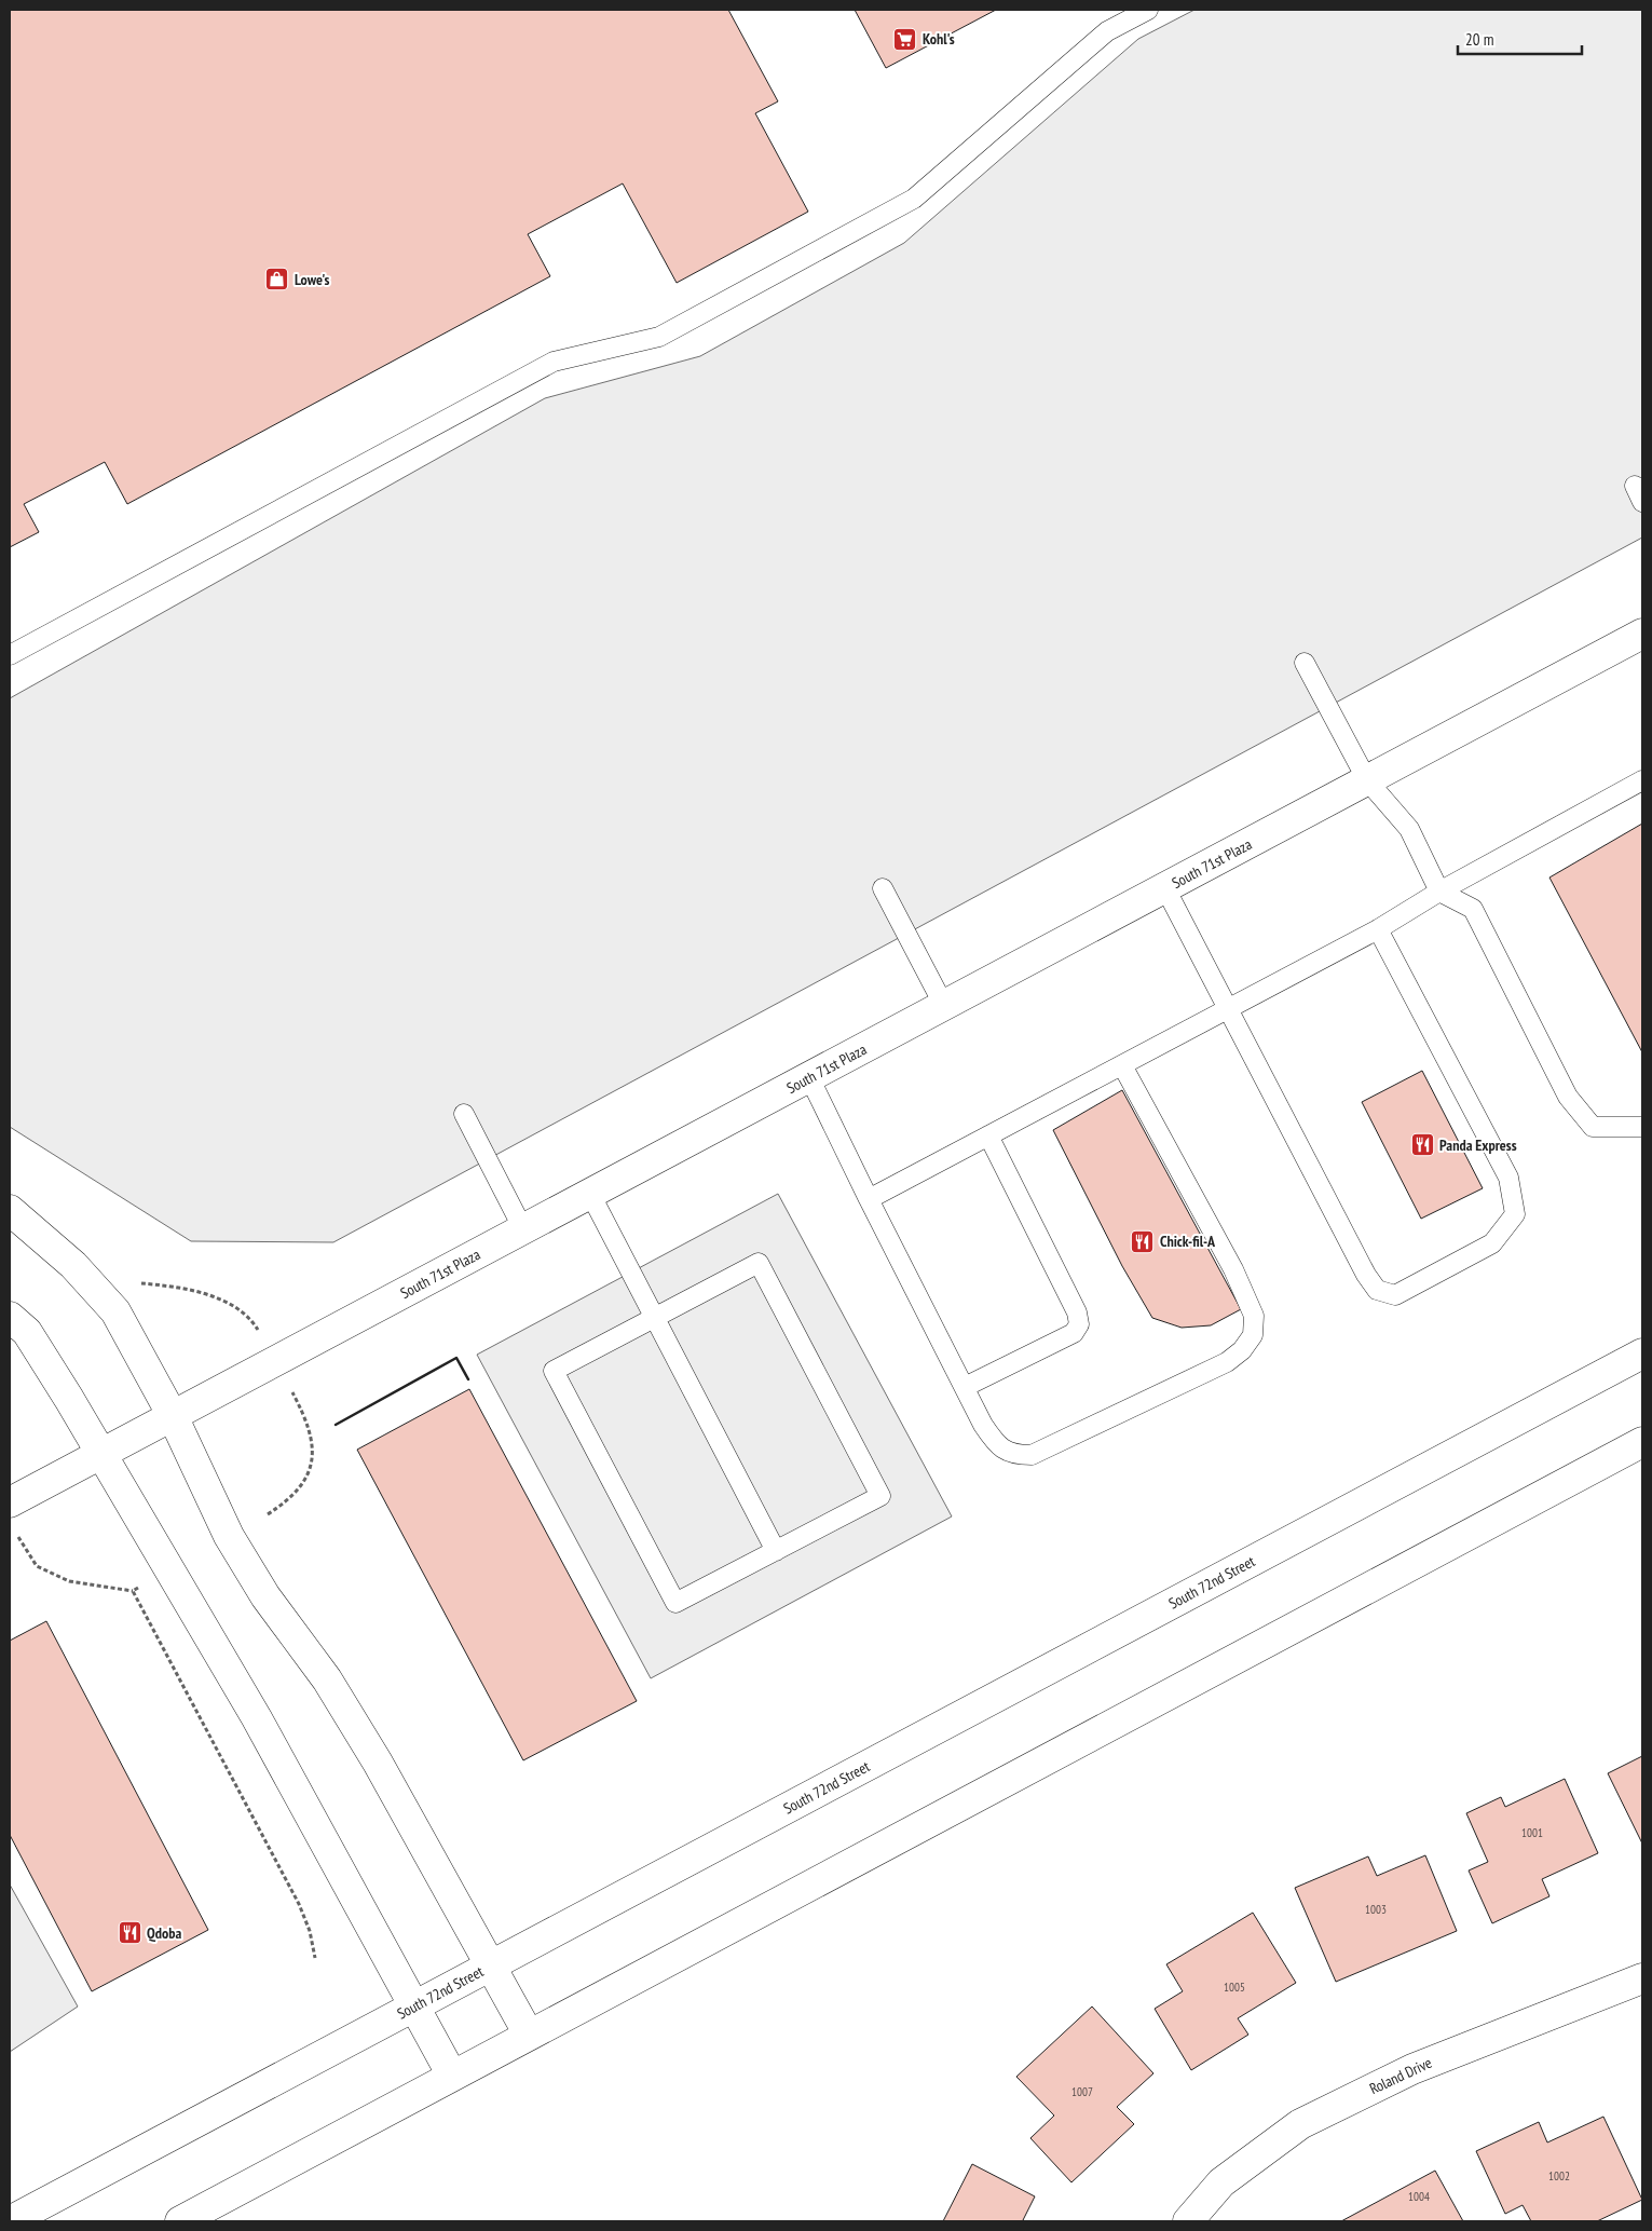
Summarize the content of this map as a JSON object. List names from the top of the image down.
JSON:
{
  "streets": {
    "street": ["South 71st Plaza", "South 72nd Street", "Roland Drive"]
  },
  "places": {
    "supermarket": ["Kohl's"],
    "shop": ["Lowe's"],
    "restaurant": ["Panda Express", "Chick-fil-A", "Qdoba"]
  },
  "house_numbers": [
    "1001",
    "1003",
    "1005",
    "1007",
    "1002",
    "1004"
  ],
  "scale_bar": "20 m"
}
